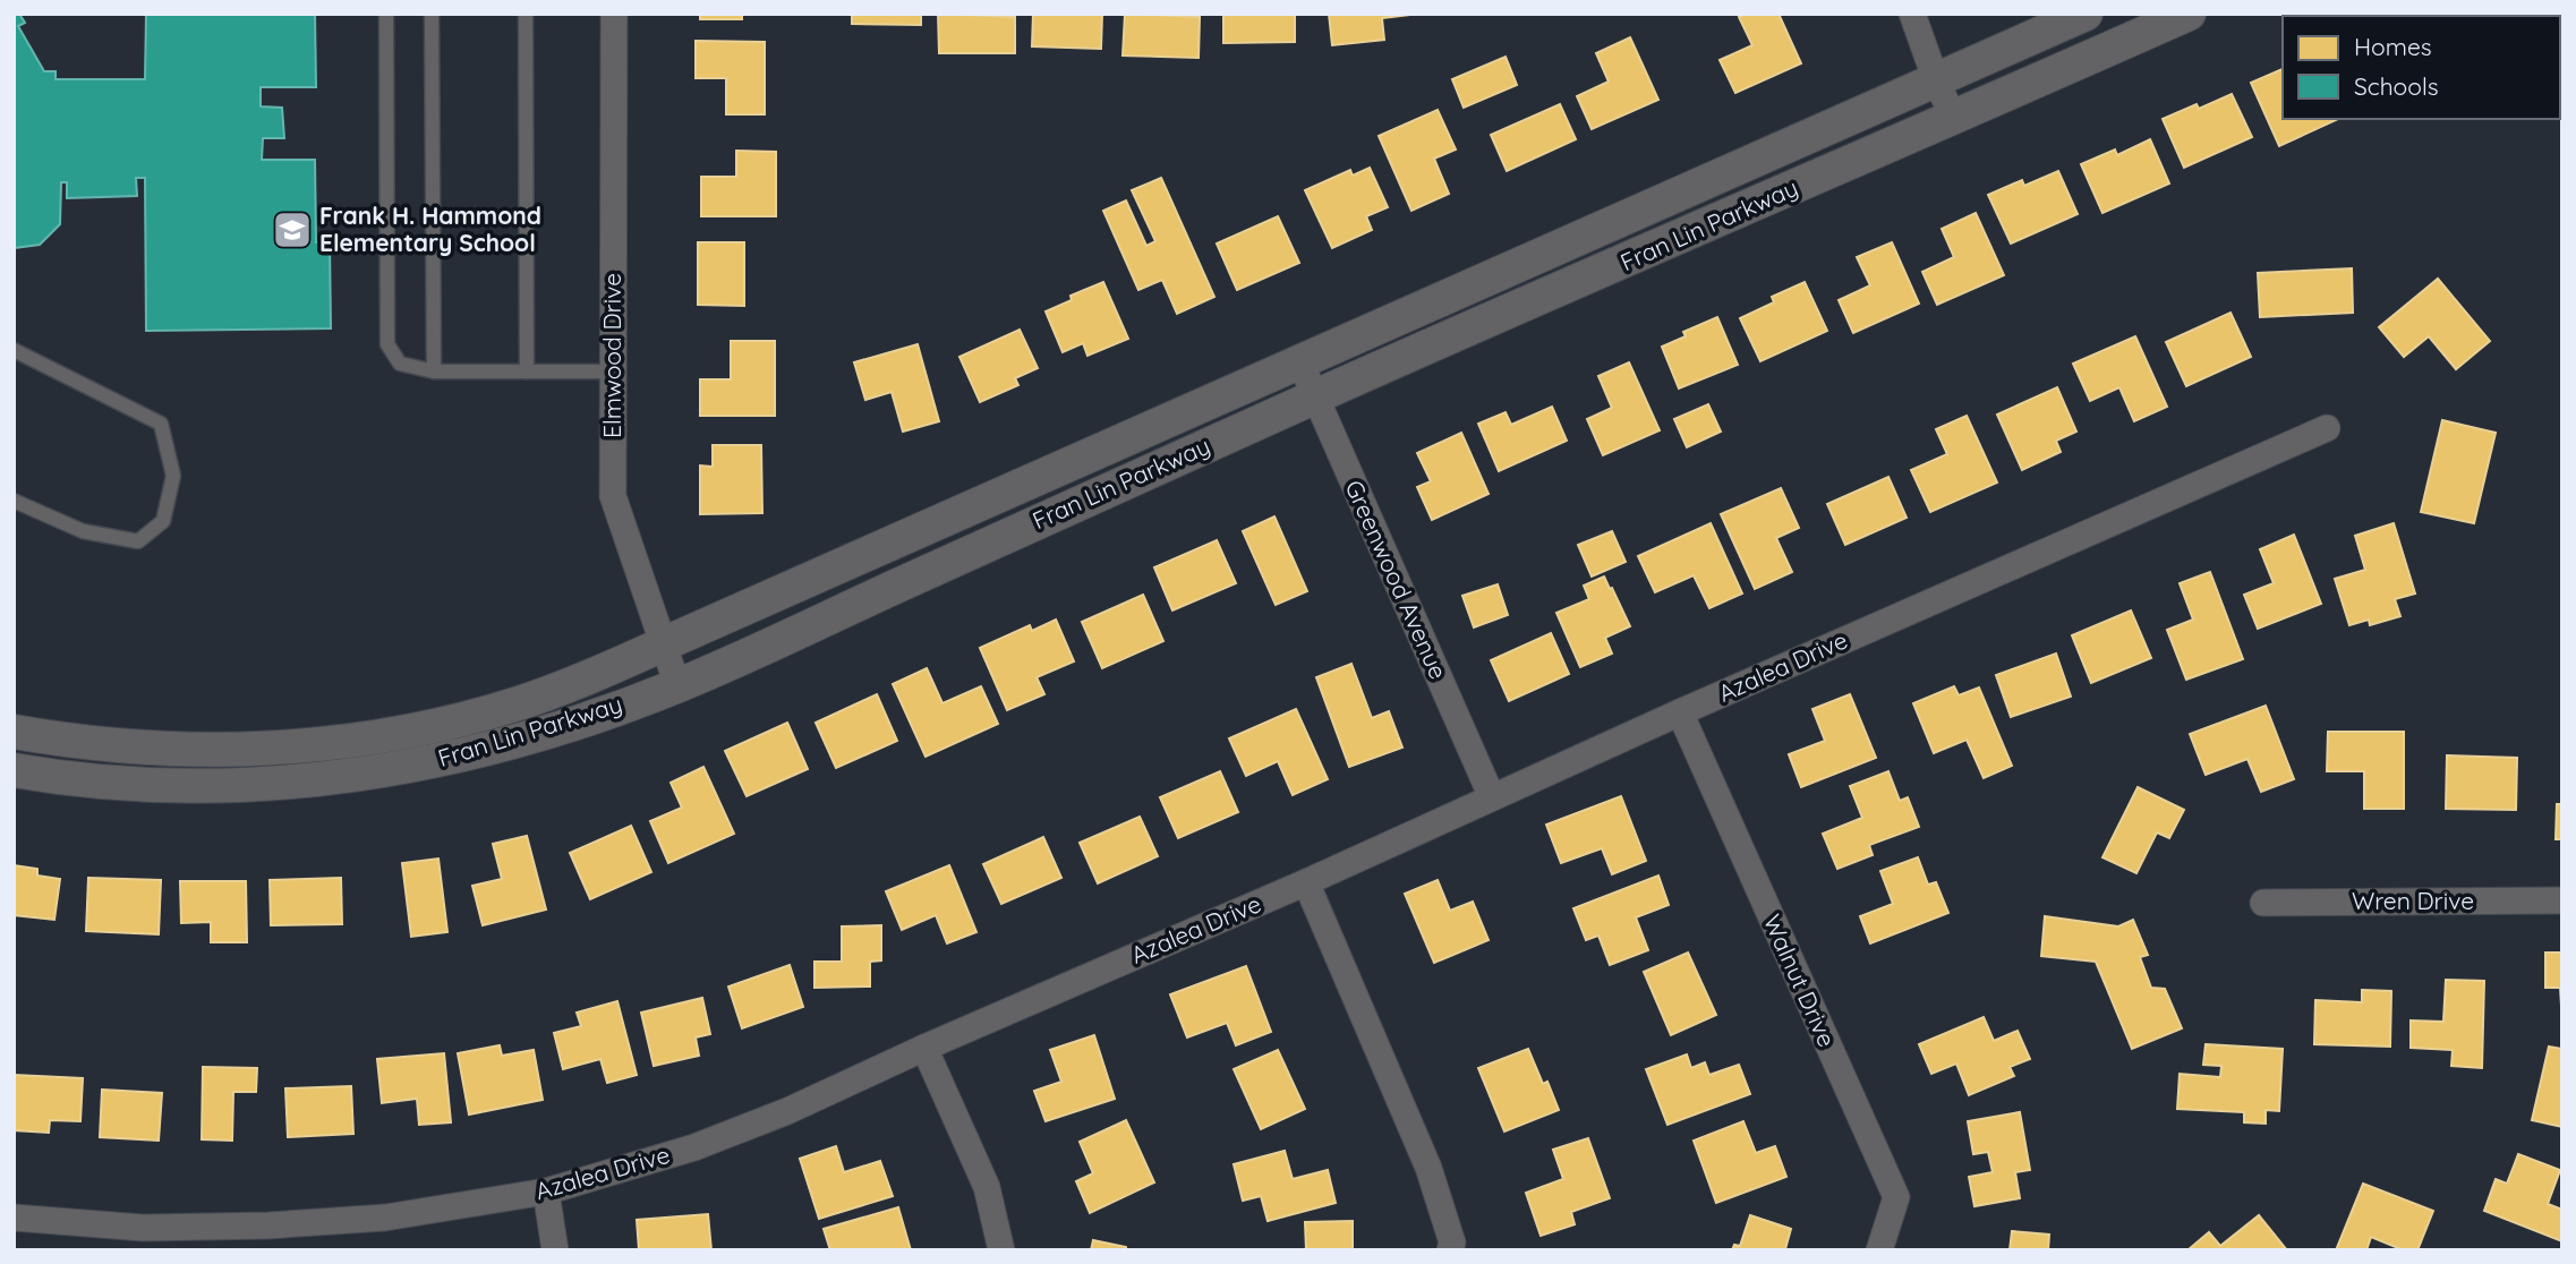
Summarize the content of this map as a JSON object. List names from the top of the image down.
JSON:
{
  "streets": {
    "street": [
      "Fran Lin Parkway",
      "Elmwood Drive",
      "Greenwood Avenue",
      "Azalea Drive",
      "Wren Drive",
      "Walnut Drive"
    ]
  },
  "crossings": [
    ["Fran Lin Parkway", "Elmwood Drive"],
    ["Fran Lin Parkway", "Greenwood Avenue"],
    ["Greenwood Avenue", "Azalea Drive"],
    ["Azalea Drive", "Walnut Drive"]
  ],
  "places": {
    "school or university": ["Frank H. Hammond Elementary School"]
  },
  "legend": ["Homes", "Schools"]
}
